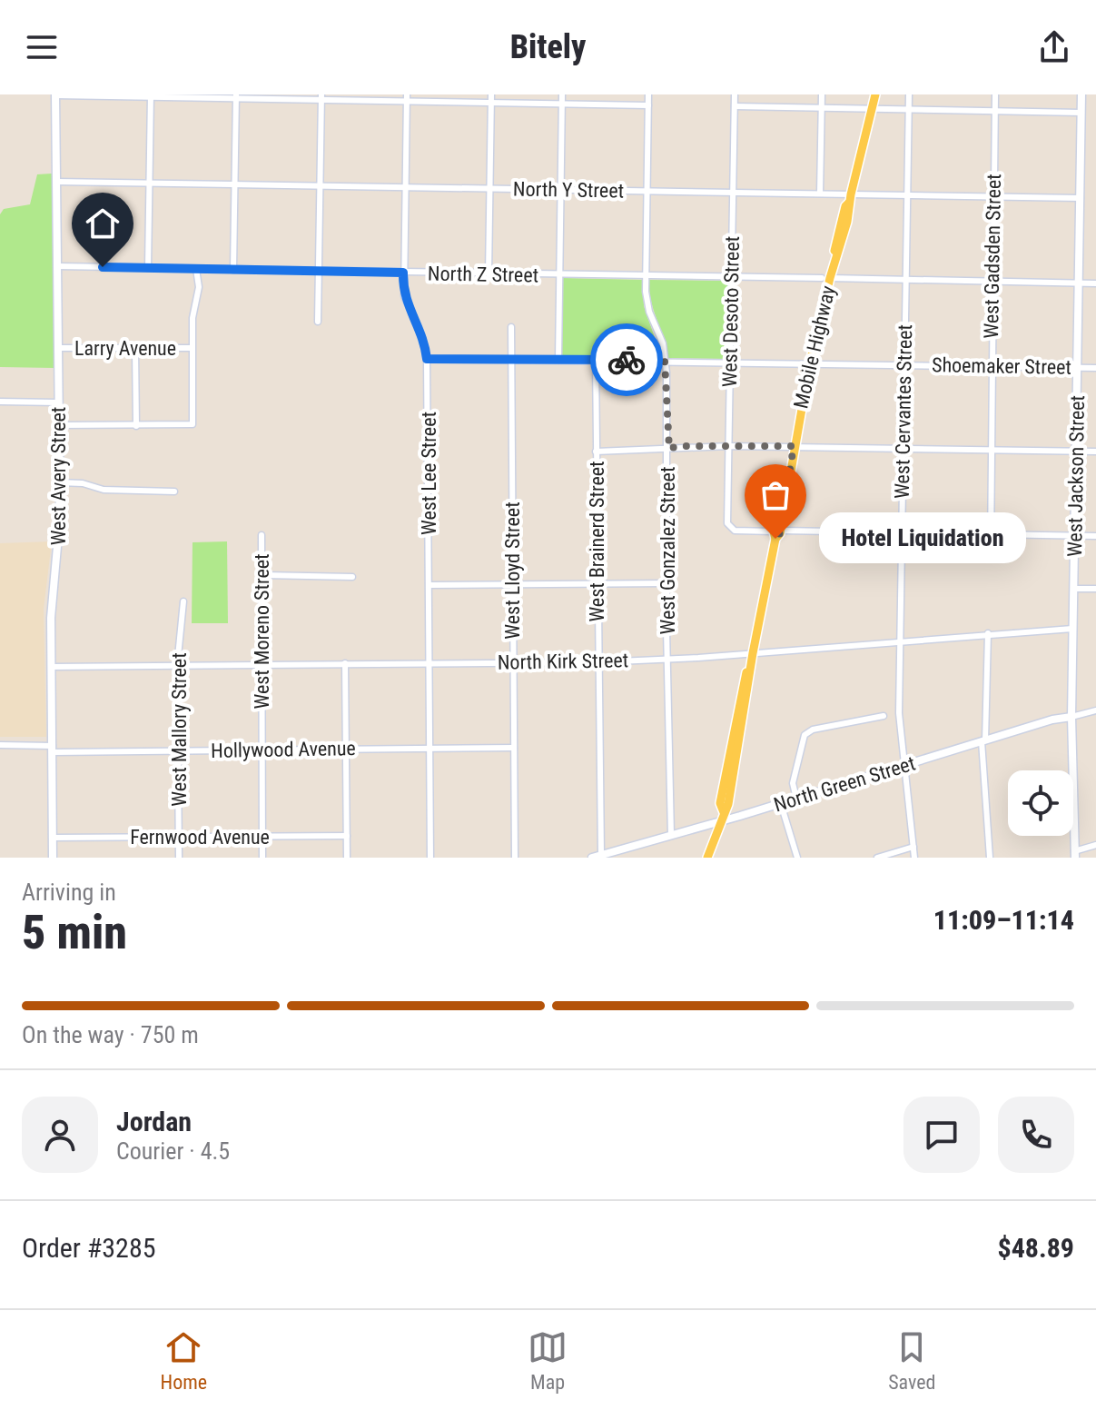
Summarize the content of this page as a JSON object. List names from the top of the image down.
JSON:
{
  "streets": {
    "main road": ["Mobile Highway"],
    "street": [
      "North Y Street",
      "West Gadsden Street",
      "North Z Street",
      "West Desoto Street",
      "Larry Avenue",
      "Shoemaker Street",
      "West Cervantes Street",
      "West Lee Street",
      "West Avery Street",
      "West Jackson Street",
      "West Brainerd Street",
      "West Gonzalez Street",
      "West Lloyd Street",
      "West Moreno Street",
      "North Kirk Street",
      "West Mallory Street",
      "Hollywood Avenue",
      "North Green Street",
      "Fernwood Avenue"
    ]
  },
  "crossings": [
    ["North Y Street", "West Gadsden Street"],
    ["North Y Street", "West Desoto Street"],
    ["North Y Street", "Mobile Highway"],
    ["North Y Street", "West Cervantes Street"],
    ["North Y Street", "West Lee Street"],
    ["North Y Street", "West Avery Street"],
    ["North Y Street", "West Jackson Street"],
    ["North Y Street", "West Gonzalez Street"],
    ["West Gadsden Street", "North Z Street"],
    ["West Gadsden Street", "Shoemaker Street"],
    ["North Z Street", "West Desoto Street"],
    ["North Z Street", "Mobile Highway"],
    ["North Z Street", "West Cervantes Street"],
    ["North Z Street", "West Lee Street"],
    ["North Z Street", "West Avery Street"],
    ["North Z Street", "West Jackson Street"],
    ["North Z Street", "West Gonzalez Street"],
    ["West Desoto Street", "Mobile Highway"],
    ["West Desoto Street", "Shoemaker Street"],
    ["Mobile Highway", "Shoemaker Street"],
    ["Mobile Highway", "North Kirk Street"],
    ["Mobile Highway", "North Green Street"],
    ["Larry Avenue", "West Avery Street"],
    ["Shoemaker Street", "West Cervantes Street"],
    ["Shoemaker Street", "West Lee Street"],
    ["Shoemaker Street", "West Jackson Street"],
    ["Shoemaker Street", "West Brainerd Street"],
    ["Shoemaker Street", "West Gonzalez Street"],
    ["Shoemaker Street", "West Lloyd Street"],
    ["West Cervantes Street", "North Kirk Street"],
    ["West Cervantes Street", "North Green Street"],
    ["West Lee Street", "North Kirk Street"],
    ["West Lee Street", "Hollywood Avenue"],
    ["West Avery Street", "North Kirk Street"],
    ["West Avery Street", "Hollywood Avenue"],
    ["West Avery Street", "Fernwood Avenue"],
    ["West Jackson Street", "North Kirk Street"],
    ["West Jackson Street", "North Green Street"],
    ["West Brainerd Street", "North Kirk Street"],
    ["West Brainerd Street", "North Green Street"],
    ["West Gonzalez Street", "North Kirk Street"],
    ["West Gonzalez Street", "North Green Street"],
    ["West Lloyd Street", "North Kirk Street"],
    ["West Lloyd Street", "Hollywood Avenue"],
    ["West Moreno Street", "North Kirk Street"],
    ["West Moreno Street", "Hollywood Avenue"],
    ["West Moreno Street", "Fernwood Avenue"],
    ["North Kirk Street", "West Mallory Street"],
    ["West Mallory Street", "Hollywood Avenue"],
    ["West Mallory Street", "Fernwood Avenue"]
  ],
  "places": ["Hotel Liquidation"],
  "page": {
    "header": "Bitely",
    "bubble": "Hotel Liquidation",
    "heading": ["5 min", "Arriving in", "11:09–11:14"],
    "panel": [
      "Jordan",
      "Courier · 4.5",
      "Order #3285",
      "$48.89"
    ],
    "bar": "On the way · 750 m",
    "tabs": ["Home", "Map", "Saved"]
  }
}
